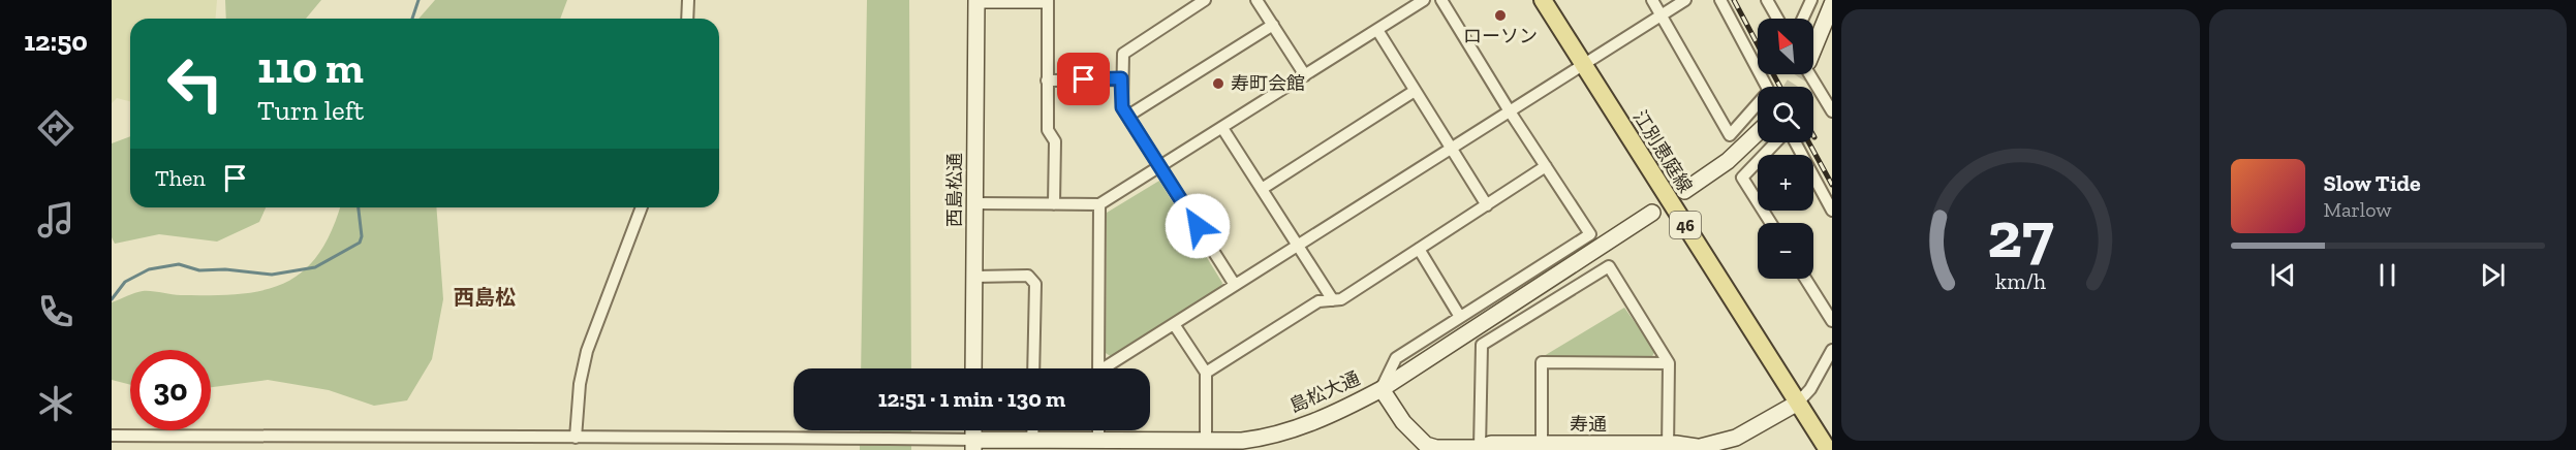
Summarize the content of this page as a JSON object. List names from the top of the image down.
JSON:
{
  "streets": {
    "main road": ["江別恵庭線", "46"],
    "street": ["西島松通", "島松大通", "寿通"]
  },
  "crossings": [
    ["江別恵庭線", "寿通"],
    ["島松大通", "寿通"]
  ],
  "districts": ["西島松"],
  "places": ["ローソン", "寿町会館"],
  "north": "top left",
  "page": {
    "tabs": "12:50",
    "map_buttons": ["+", "−"],
    "turn": ["110 m", "Turn left"],
    "then": "Then",
    "song": ["Slow Tide", "Marlow"],
    "limit": "30",
    "trip": "12:51 · 1 min · 130 m",
    "gauge": ["27", "km/h"]
  }
}
